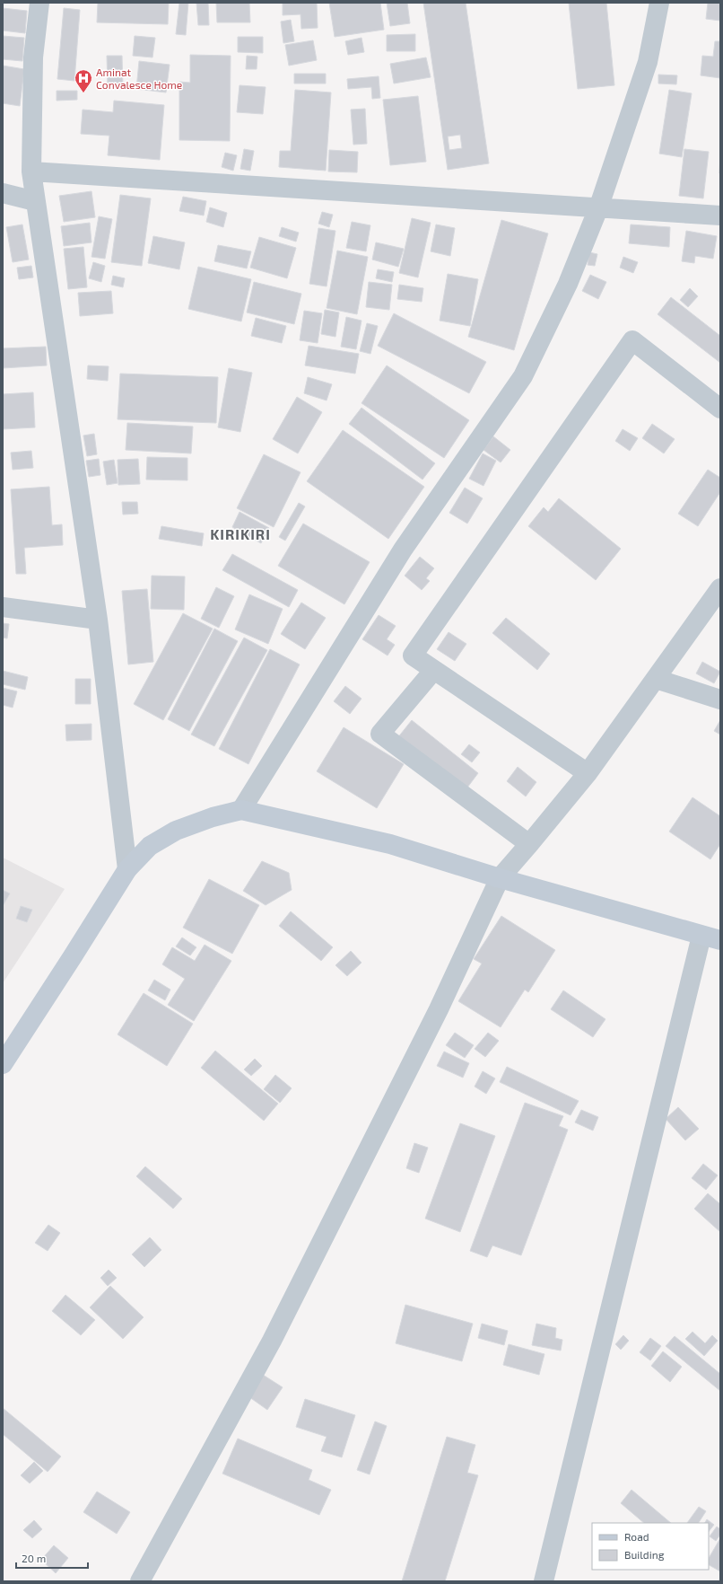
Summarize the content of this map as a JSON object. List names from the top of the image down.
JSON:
{
  "districts": ["KIRIKIRI"],
  "places": {
    "hospital": ["Aminat Convalesce Home"]
  },
  "legend": ["Road", "Building"],
  "scale_bar": "20 m"
}
